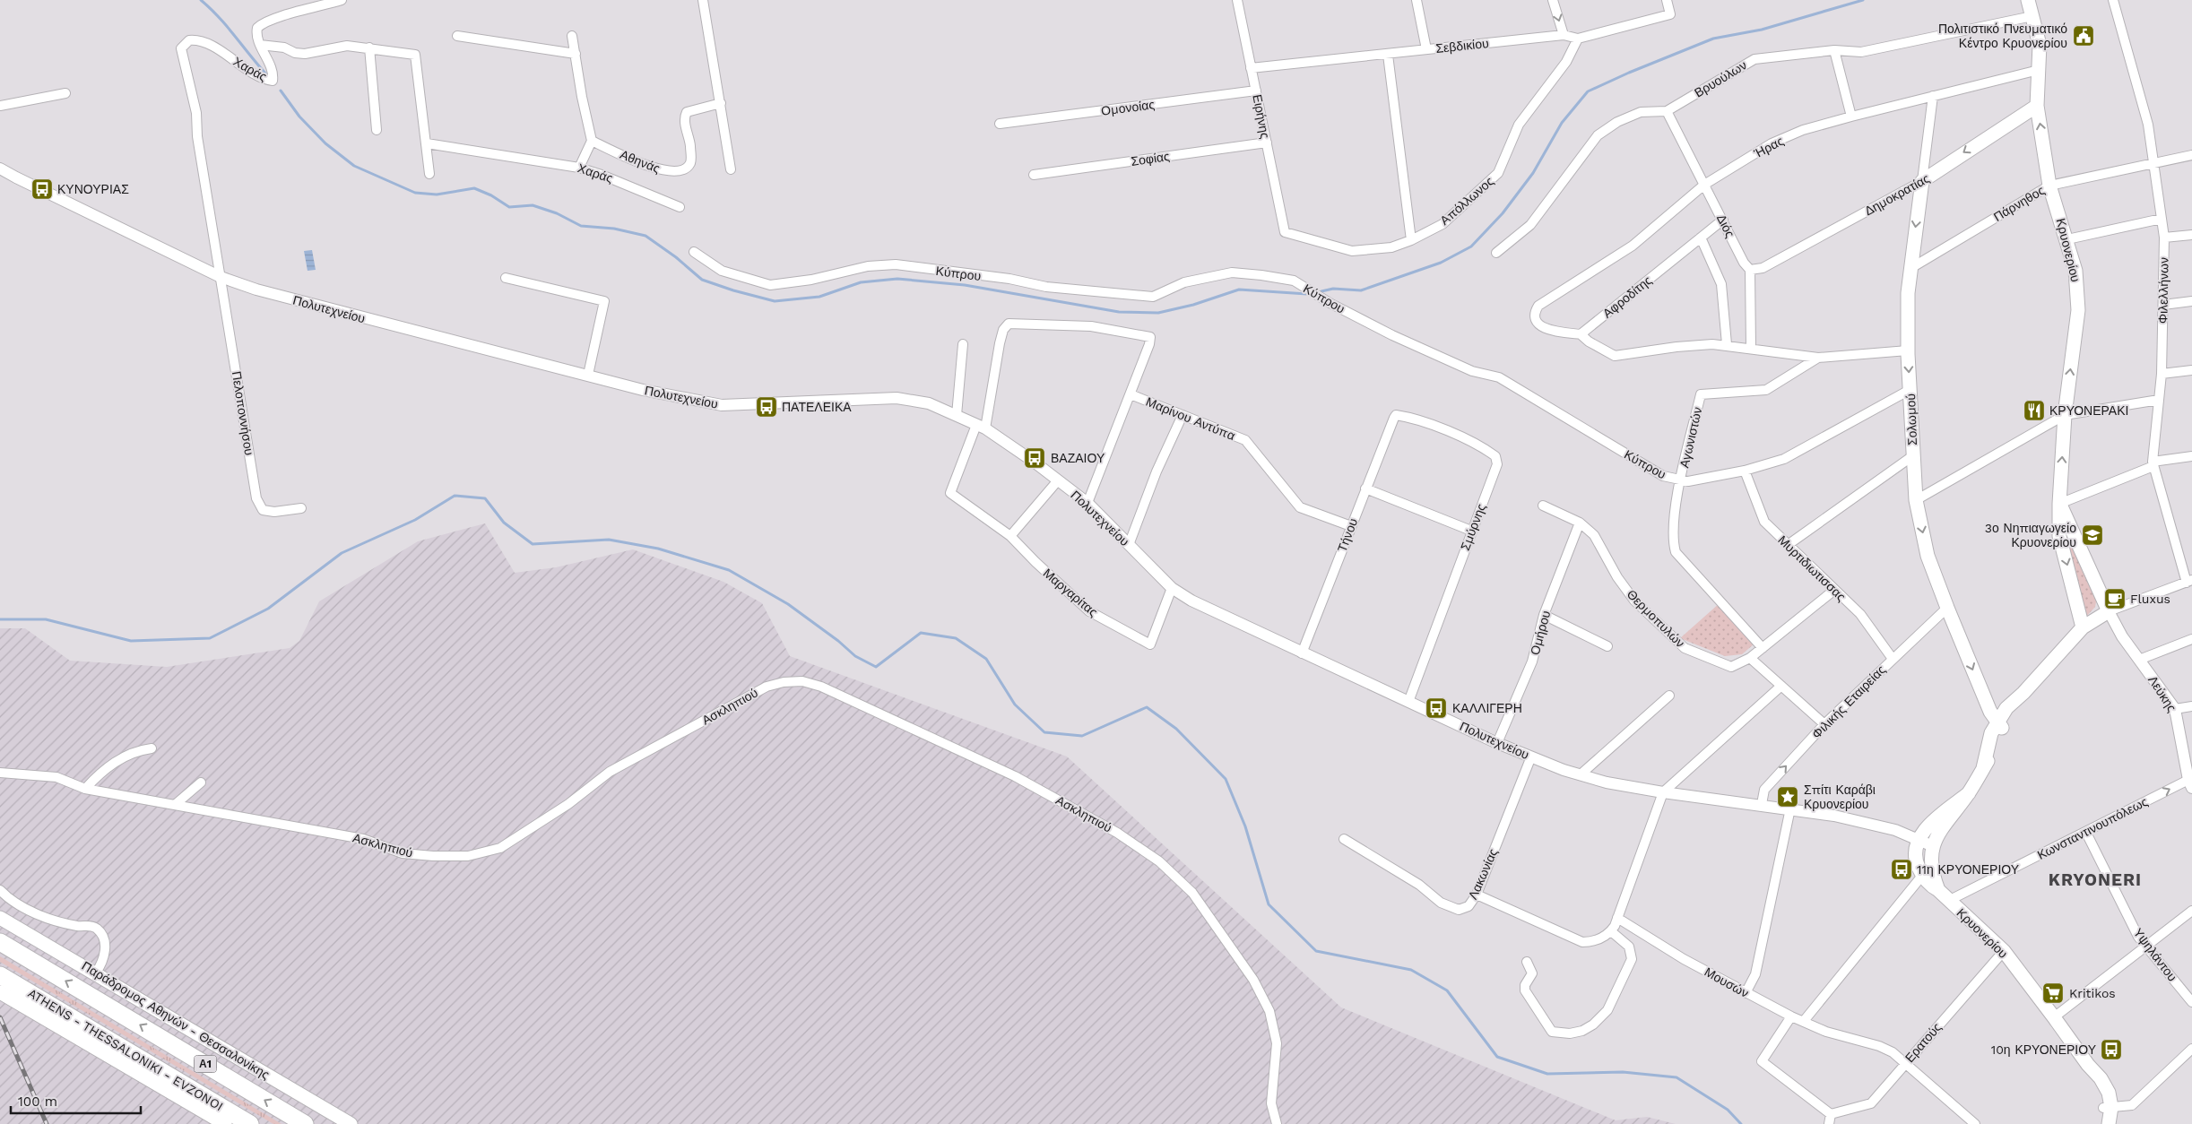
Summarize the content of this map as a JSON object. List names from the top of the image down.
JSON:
{
  "streets": {
    "highway": ["ATHENS - THESSALONIKI - EVZONOI", "Α1"],
    "main road": [
      "Δημοκρατίας",
      "Κρυονερίου",
      "Σολωμού",
      "Παράδρομος Αθηνών - Θεσσαλονίκης"
    ],
    "street": [
      "Σεβδικίου",
      "Χαράς",
      "Βρυούλων",
      "Ομονοίας",
      "Ειρήνης",
      "Ήρας",
      "Σοφίας",
      "Αθηνάς",
      "Απόλλωνος",
      "Πάρνηθος",
      "Διός",
      "Κύπρου",
      "Φιλελλήνων",
      "Αφροδίτης",
      "Πολυτεχνείου",
      "Πελοποννήσου",
      "Μαρίνου Αντύπα",
      "Αγωνιστών",
      "Σμύρνης",
      "Τήνου",
      "Μυρτιδιωτισσας",
      "Μαργαρίτας",
      "Θερμοπυλών",
      "Ομήρου",
      "Λεύκης",
      "Φιλικής Εταιρείας",
      "Ασκληπιού",
      "Κωνσταντινουπόλεως",
      "Λακωνίας",
      "Υψηλάντου",
      "Μουσών",
      "Ερατούς"
    ]
  },
  "crossings": [
    ["Σεβδικίου", "Ειρήνης"],
    ["Σεβδικίου", "Απόλλωνος"],
    ["Χαράς", "Πολυτεχνείου"],
    ["Χαράς", "Πελοποννήσου"],
    ["Βρυούλων", "Διός"],
    ["Βρυούλων", "Κρυονερίου"],
    ["Ομονοίας", "Ειρήνης"],
    ["Ειρήνης", "Σοφίας"],
    ["Ειρήνης", "Απόλλωνος"],
    ["Ήρας", "Διός"],
    ["Ήρας", "Κρυονερίου"],
    ["Ήρας", "Αφροδίτης"],
    ["Ήρας", "Σολωμού"],
    ["Δημοκρατίας", "Διός"],
    ["Δημοκρατίας", "Κρυονερίου"],
    ["Δημοκρατίας", "Σολωμού"],
    ["Πάρνηθος", "Κρυονερίου"],
    ["Πάρνηθος", "Φιλελλήνων"],
    ["Πάρνηθος", "Σολωμού"],
    ["Διός", "Αφροδίτης"],
    ["Κρυονερίου", "Πολυτεχνείου"],
    ["Κρυονερίου", "Σολωμού"],
    ["Κρυονερίου", "Λεύκης"],
    ["Κρυονερίου", "Κωνσταντινουπόλεως"],
    ["Κρυονερίου", "Ερατούς"],
    ["Κύπρου", "Σολωμού"],
    ["Κύπρου", "Αγωνιστών"],
    ["Κύπρου", "Μυρτιδιωτισσας"],
    ["Πολυτεχνείου", "Πελοποννήσου"],
    ["Πολυτεχνείου", "Σμύρνης"],
    ["Πολυτεχνείου", "Τήνου"],
    ["Πολυτεχνείου", "Μαργαρίτας"],
    ["Πολυτεχνείου", "Ομήρου"],
    ["Πολυτεχνείου", "Φιλικής Εταιρείας"],
    ["Πολυτεχνείου", "Λακωνίας"],
    ["Μαρίνου Αντύπα", "Τήνου"],
    ["Σολωμού", "Φιλικής Εταιρείας"],
    ["Αγωνιστών", "Θερμοπυλών"],
    ["Σμύρνης", "Τήνου"],
    ["Μυρτιδιωτισσας", "Θερμοπυλών"],
    ["Μυρτιδιωτισσας", "Φιλικής Εταιρείας"],
    ["Θερμοπυλών", "Ομήρου"],
    ["Λεύκης", "Κωνσταντινουπόλεως"],
    ["Κωνσταντινουπόλεως", "Υψηλάντου"],
    ["Μουσών", "Ερατούς"]
  ],
  "one_way": ["Δημοκρατίας", "Σολωμού", "Κωνσταντινουπόλεως"],
  "districts": ["KRYONERI"],
  "places": {
    "public building": ["Πολιτιστικό Πνευματικό Κέντρο Κρυονερίου"],
    "bus stop": [
      "ΚΥΝΟΥΡΙΑΣ",
      "ΠΑΤΕΛΕΙΚΑ",
      "ΒΑΖΑΙΟΥ",
      "ΚΑΛΛΙΓΕΡΗ",
      "11η ΚΡΥΟΝΕΡΙΟΥ",
      "10η ΚΡΥΟΝΕΡΙΟΥ"
    ],
    "restaurant": ["ΚΡΥΟΝΕΡΑΚΙ"],
    "school or university": ["3ο Νηπιαγωγείο Κρυονερίου"],
    "cafe": ["Fluxus"],
    "place": ["Σπίτι Καράβι Κρυονερίου"],
    "supermarket": ["Kritikos"]
  },
  "scale_bar": "100 m"
}
